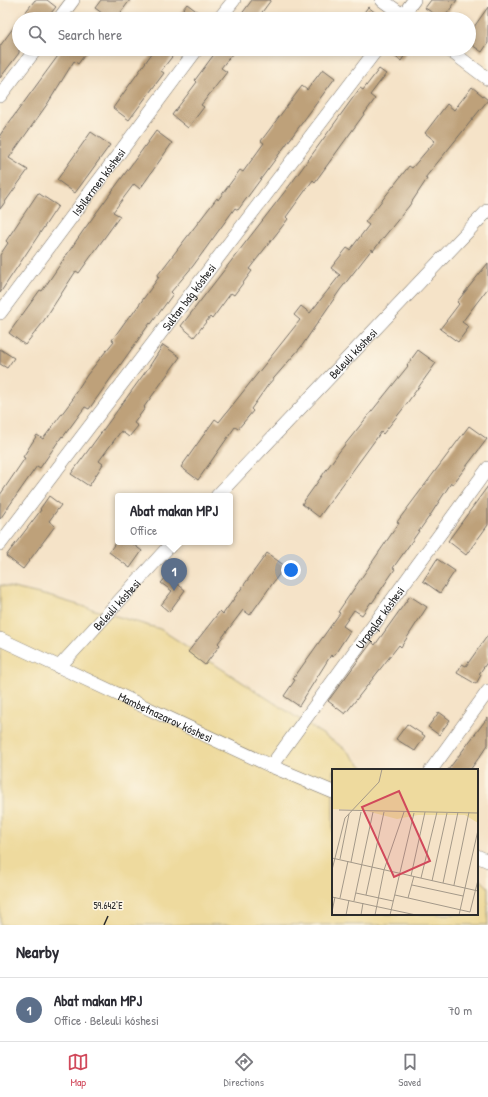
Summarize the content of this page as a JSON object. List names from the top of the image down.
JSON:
{
  "streets": {
    "street": [
      "Isbilermen kóshesi",
      "Sultan baǵ kóshesi",
      "Beleuli kóshesi",
      "Urpaqlar kóshesi",
      "Mambetnazarov kóshesi"
    ]
  },
  "crossings": [
    ["Beleuli kóshesi", "Mambetnazarov kóshesi"],
    ["Urpaqlar kóshesi", "Mambetnazarov kóshesi"]
  ],
  "page": {
    "search": "Search here",
    "popup": ["Abat makan MPJ", "Office"],
    "pins": "1",
    "heading": "Nearby",
    "list": [
      {
        "mark": "1",
        "name": "Abat makan MPJ",
        "note": "Office · Beleuli kóshesi",
        "value": "70 m"
      }
    ],
    "nav": ["Map", "Directions", "Saved"]
  },
  "coordinates": ["59.642°E"]
}
